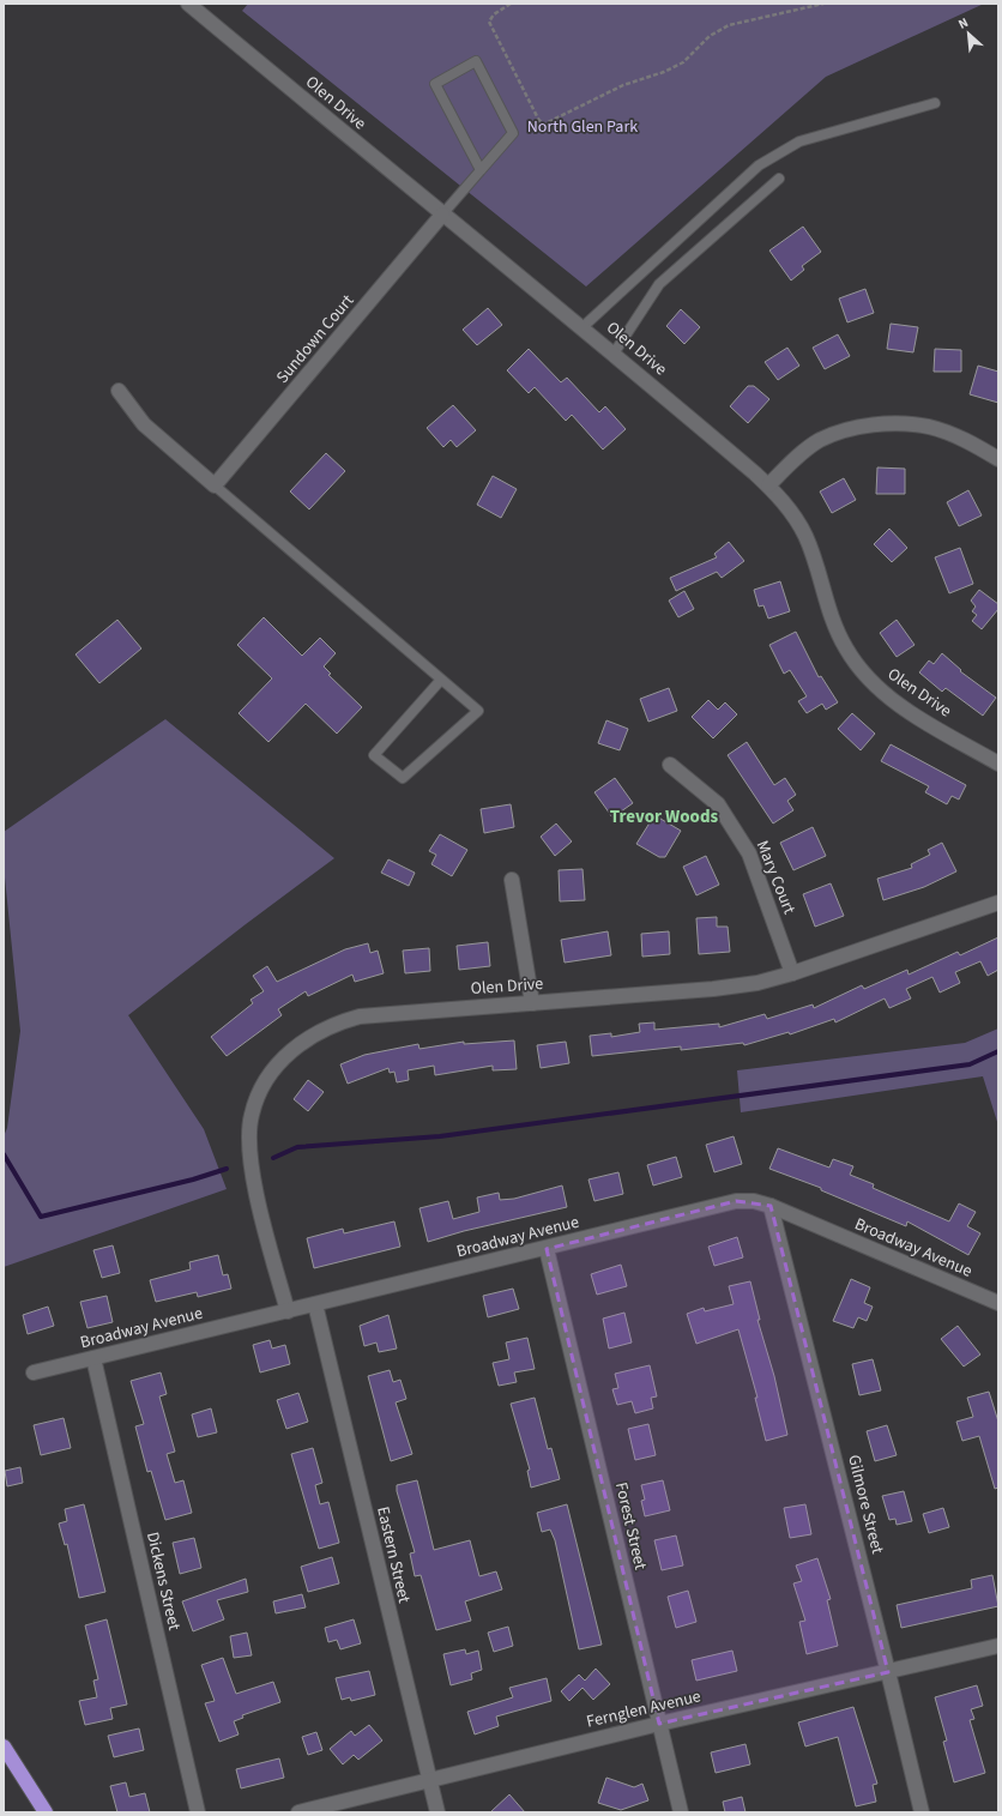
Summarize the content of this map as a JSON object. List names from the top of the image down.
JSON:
{
  "streets": {
    "street": [
      "Olen Drive",
      "Sundown Court",
      "Mary Court",
      "Broadway Avenue",
      "Gilmore Street",
      "Forest Street",
      "Eastern Street",
      "Dickens Street",
      "Fernglen Avenue"
    ]
  },
  "crossings": [
    ["Olen Drive", "Sundown Court"],
    ["Olen Drive", "Mary Court"],
    ["Olen Drive", "Broadway Avenue"],
    ["Broadway Avenue", "Gilmore Street"],
    ["Broadway Avenue", "Forest Street"],
    ["Broadway Avenue", "Eastern Street"],
    ["Broadway Avenue", "Dickens Street"],
    ["Gilmore Street", "Fernglen Avenue"],
    ["Forest Street", "Fernglen Avenue"],
    ["Eastern Street", "Fernglen Avenue"]
  ],
  "districts": ["Trevor Woods"],
  "parks": ["North Glen Park"],
  "north": "top left"
}
